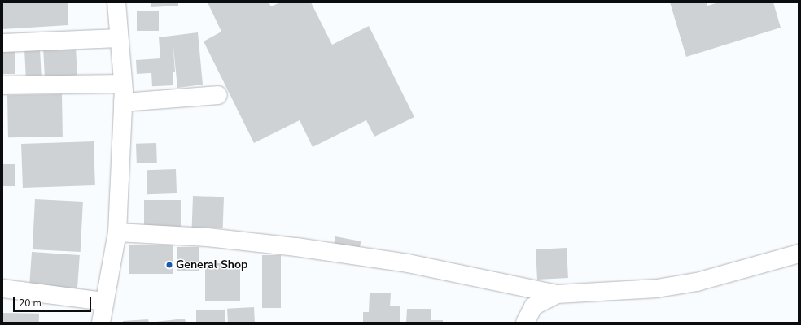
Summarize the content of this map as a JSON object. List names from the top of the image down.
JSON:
{
  "places": ["General Shop"],
  "scale_bar": "20 m"
}
